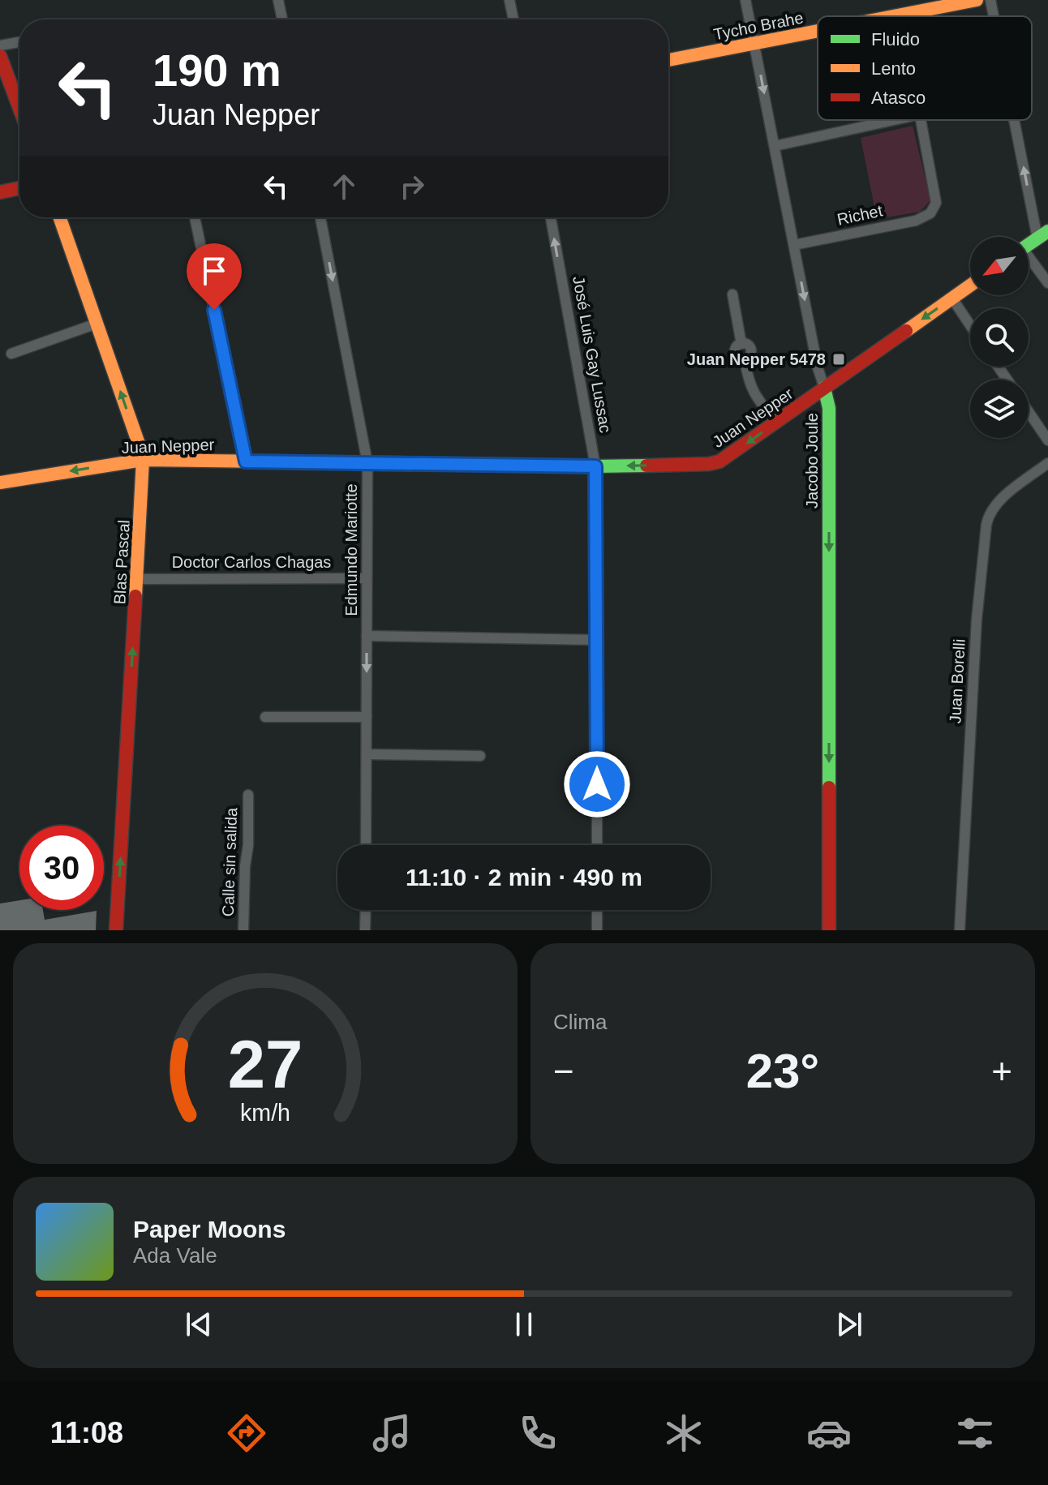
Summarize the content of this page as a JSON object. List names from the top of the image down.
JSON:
{
  "streets": {
    "main road": [
      "Tycho Brahe",
      "Juan Nepper",
      "Jacobo Joule",
      "Blas Pascal"
    ],
    "street": [
      "Richet",
      "José Luis Gay Lussac",
      "Edmundo Mariotte",
      "Doctor Carlos Chagas",
      "Juan Borelli",
      "Calle sin salida"
    ]
  },
  "crossings": [
    ["Tycho Brahe", "Jacobo Joule"],
    ["Richet", "Jacobo Joule"],
    ["José Luis Gay Lussac", "Juan Nepper"],
    ["Juan Nepper", "Jacobo Joule"],
    ["Juan Nepper", "Edmundo Mariotte"],
    ["Juan Nepper", "Blas Pascal"],
    ["Edmundo Mariotte", "Doctor Carlos Chagas"],
    ["Blas Pascal", "Doctor Carlos Chagas"]
  ],
  "one_way": [
    "José Luis Gay Lussac",
    "Juan Nepper",
    "Jacobo Joule",
    "Edmundo Mariotte",
    "Blas Pascal"
  ],
  "places": {
    "transit": ["Juan Nepper 5478"]
  },
  "legend": ["Fluido", "Lento", "Atasco"],
  "north": "bottom left",
  "page": {
    "turn": ["190 m", "Juan Nepper"],
    "limit": "30",
    "trip": "11:10 · 2 min · 490 m",
    "tile": "Clima",
    "heat": ["−", "23°", "+"],
    "song": ["Paper Moons", "Ada Vale"],
    "tabs": "11:08",
    "gauge": ["27", "km/h"]
  }
}
